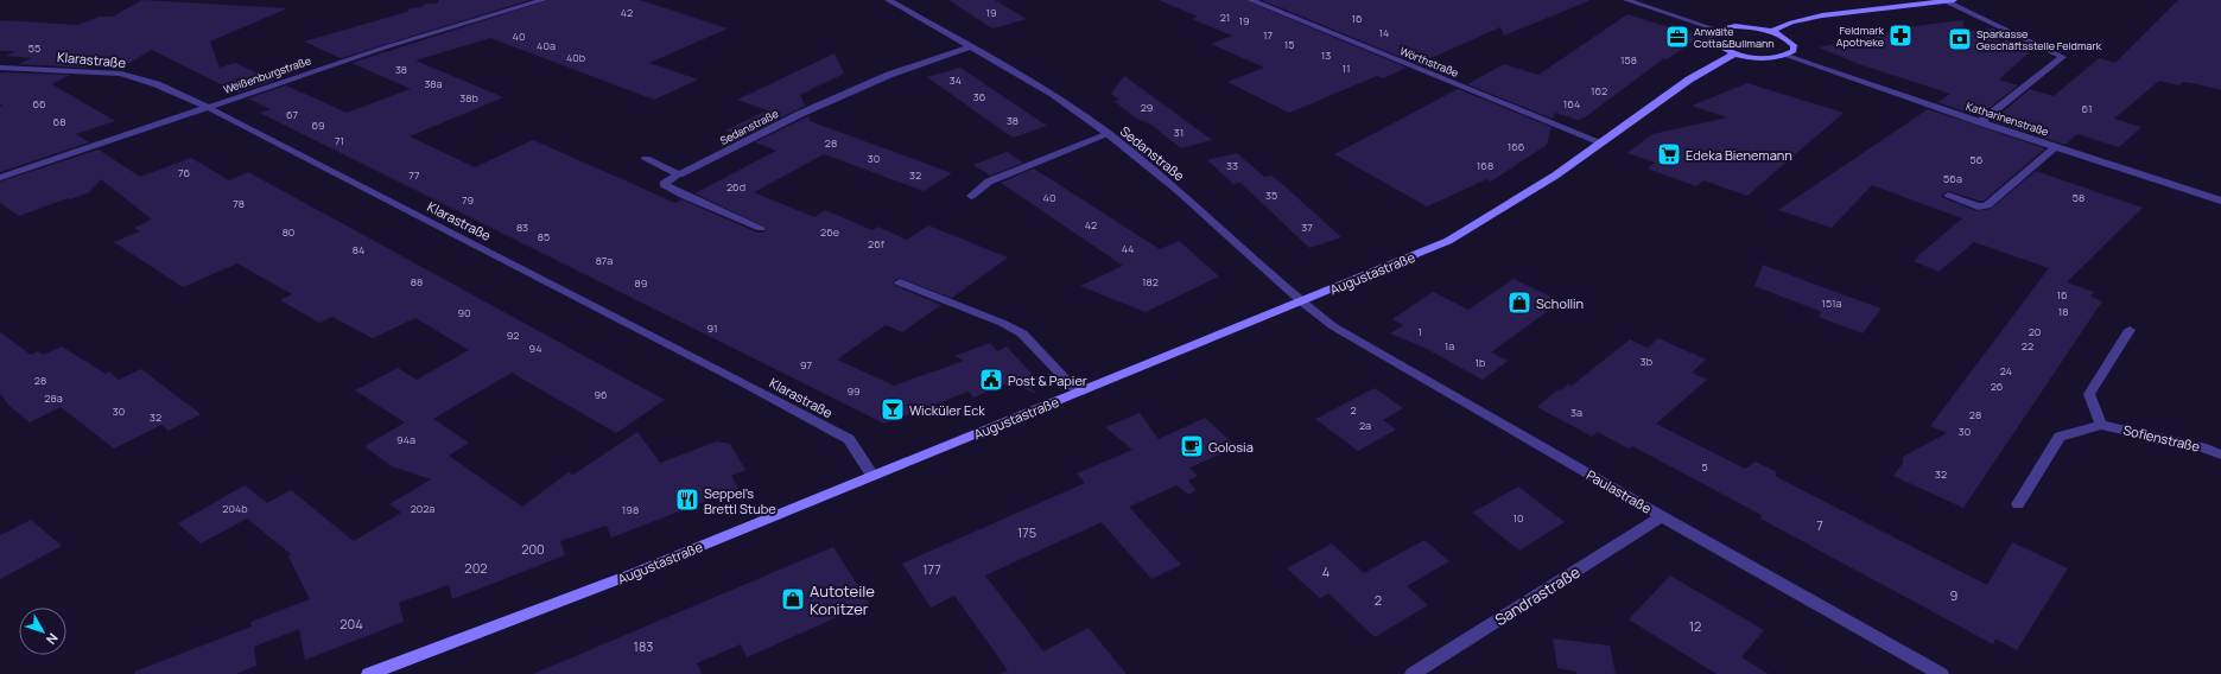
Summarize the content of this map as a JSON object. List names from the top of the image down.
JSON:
{
  "streets": {
    "main road": ["Augustastraße"],
    "street": [
      "Klarastraße",
      "Wörthstraße",
      "Weißenburgstraße",
      "Katharinenstraße",
      "Sedanstraße",
      "Sofienstraße",
      "Paulastraße",
      "Sandrastraße"
    ]
  },
  "crossings": [
    ["Klarastraße", "Weißenburgstraße"],
    ["Klarastraße", "Augustastraße"],
    ["Wörthstraße", "Augustastraße"],
    ["Sedanstraße", "Augustastraße"],
    ["Sedanstraße", "Paulastraße"],
    ["Augustastraße", "Paulastraße"],
    ["Paulastraße", "Sandrastraße"]
  ],
  "places": {
    "pharmacy": ["Feldmark Apotheke"],
    "office": ["Anwälte Cotta&Bullmann"],
    "bank": ["Sparkasse Geschäftsstelle Feldmark"],
    "supermarket": ["Edeka Bienemann"],
    "shop": ["Schollin", "Autoteile Konitzer"],
    "public building": ["Post & Papier"],
    "bar": ["Wicküler Eck"],
    "cafe": ["Golosia"],
    "restaurant": ["Seppel’s Brettl Stube"]
  },
  "house_numbers": [
    "42",
    "19",
    "21",
    "16",
    "19",
    "14",
    "17",
    "40",
    "15",
    "40a",
    "55",
    "13",
    "40b",
    "158",
    "11",
    "38",
    "34",
    "38a",
    "162",
    "36",
    "38b",
    "66",
    "164",
    "29",
    "61",
    "67",
    "38",
    "68",
    "69",
    "31",
    "71",
    "28",
    "166",
    "30",
    "56",
    "33",
    "168",
    "76",
    "77",
    "32",
    "56a",
    "26d",
    "35",
    "40",
    "58",
    "79",
    "78",
    "42",
    "83",
    "37",
    "80",
    "26e",
    "85",
    "26f",
    "44",
    "84",
    "87a",
    "88",
    "182",
    "89",
    "16",
    "151a",
    "18",
    "90",
    "91",
    "1",
    "20",
    "92",
    "1a",
    "22",
    "94",
    "3b",
    "1b",
    "97",
    "24",
    "28",
    "26",
    "99",
    "96",
    "28a",
    "2",
    "30",
    "3a",
    "28",
    "32",
    "2a",
    "30",
    "94a",
    "5",
    "32",
    "204b",
    "202a",
    "198",
    "10",
    "7",
    "175",
    "200",
    "202",
    "177",
    "4",
    "9",
    "2",
    "204",
    "12",
    "183"
  ],
  "north": "bottom right"
}
